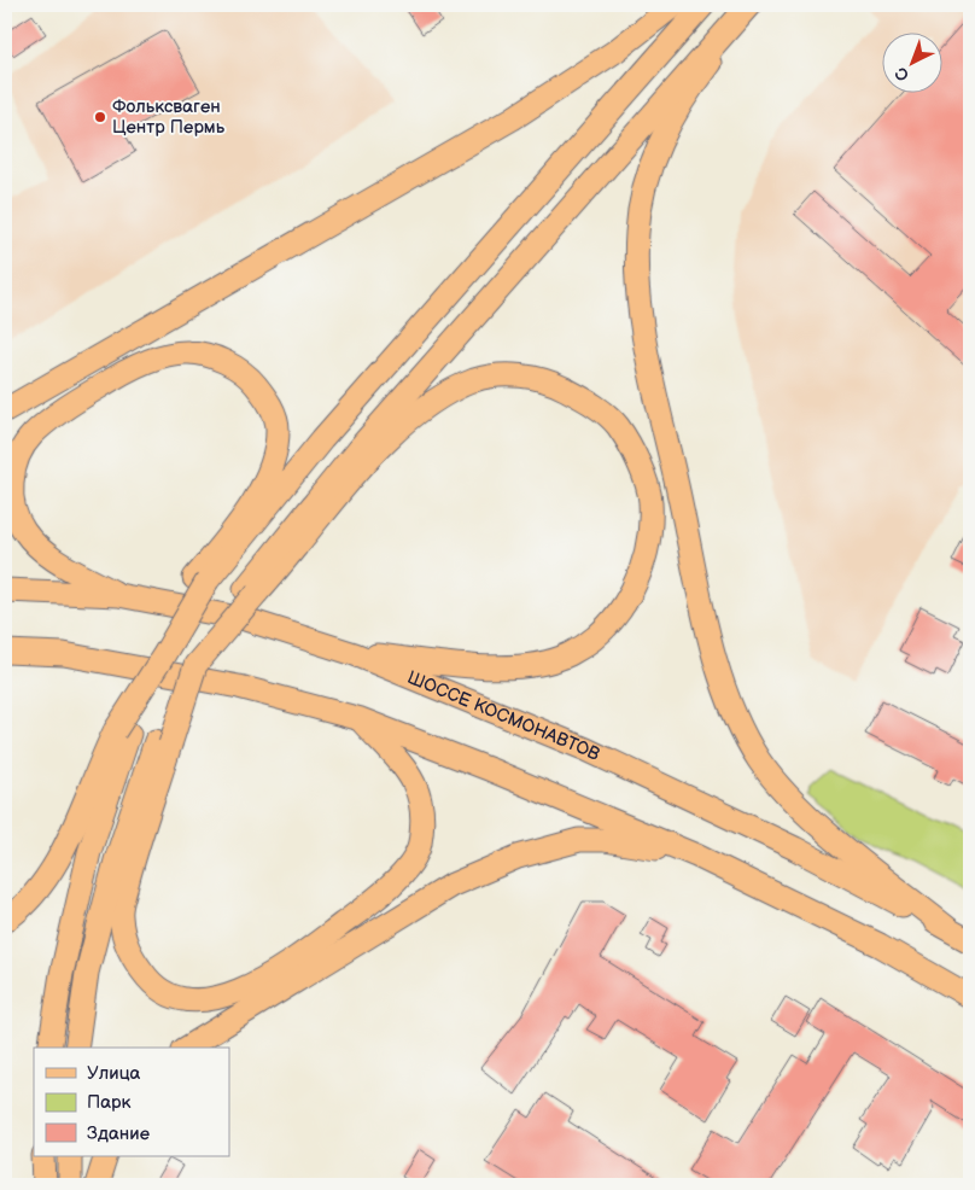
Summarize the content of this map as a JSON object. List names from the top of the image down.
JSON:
{
  "streets": {
    "main road": ["ШОССЕ КОСМОНАВТОВ"]
  },
  "places": ["Фольксваген Центр Пермь"],
  "legend": ["Улица", "Парк", "Здание"],
  "north": "bottom left"
}
